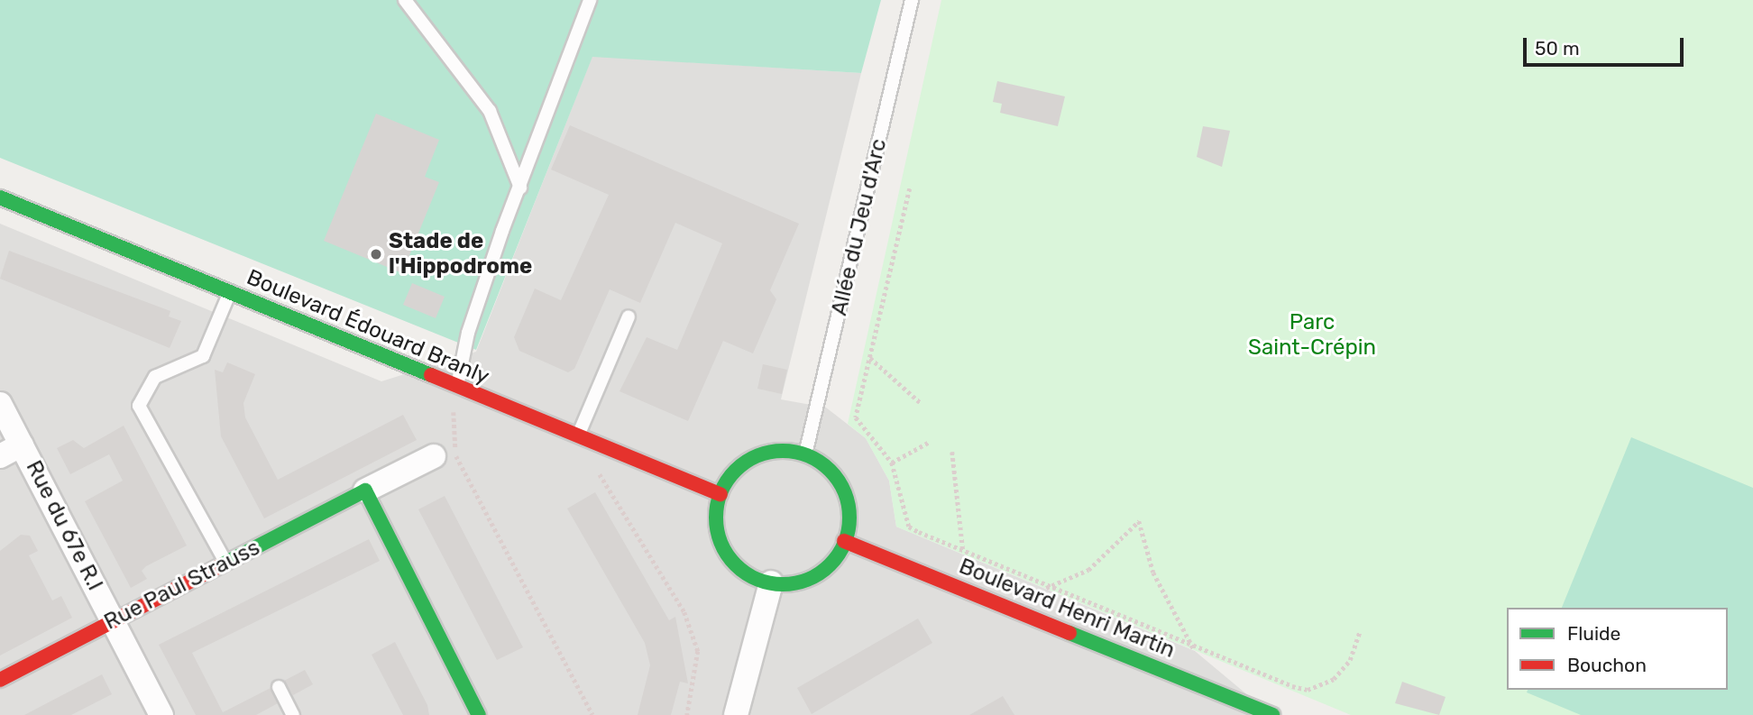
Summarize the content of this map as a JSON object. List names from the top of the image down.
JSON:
{
  "streets": {
    "street": [
      "Boulevard Édouard Branly",
      "Rue du 67e R.I",
      "Rue Paul Strauss",
      "Boulevard Henri Martin"
    ],
    "lane": ["Allée du Jeu d'Arc"]
  },
  "crossings": [
    ["Allée du Jeu d'Arc", "Boulevard Édouard Branly"],
    ["Allée du Jeu d'Arc", "Boulevard Henri Martin"],
    ["Boulevard Édouard Branly", "Boulevard Henri Martin"],
    ["Rue du 67e R.I", "Rue Paul Strauss"]
  ],
  "parks": ["Parc Saint-Crépin"],
  "places": ["Stade de l'Hippodrome"],
  "legend": ["Fluide", "Bouchon"],
  "scale_bar": "50 m"
}
